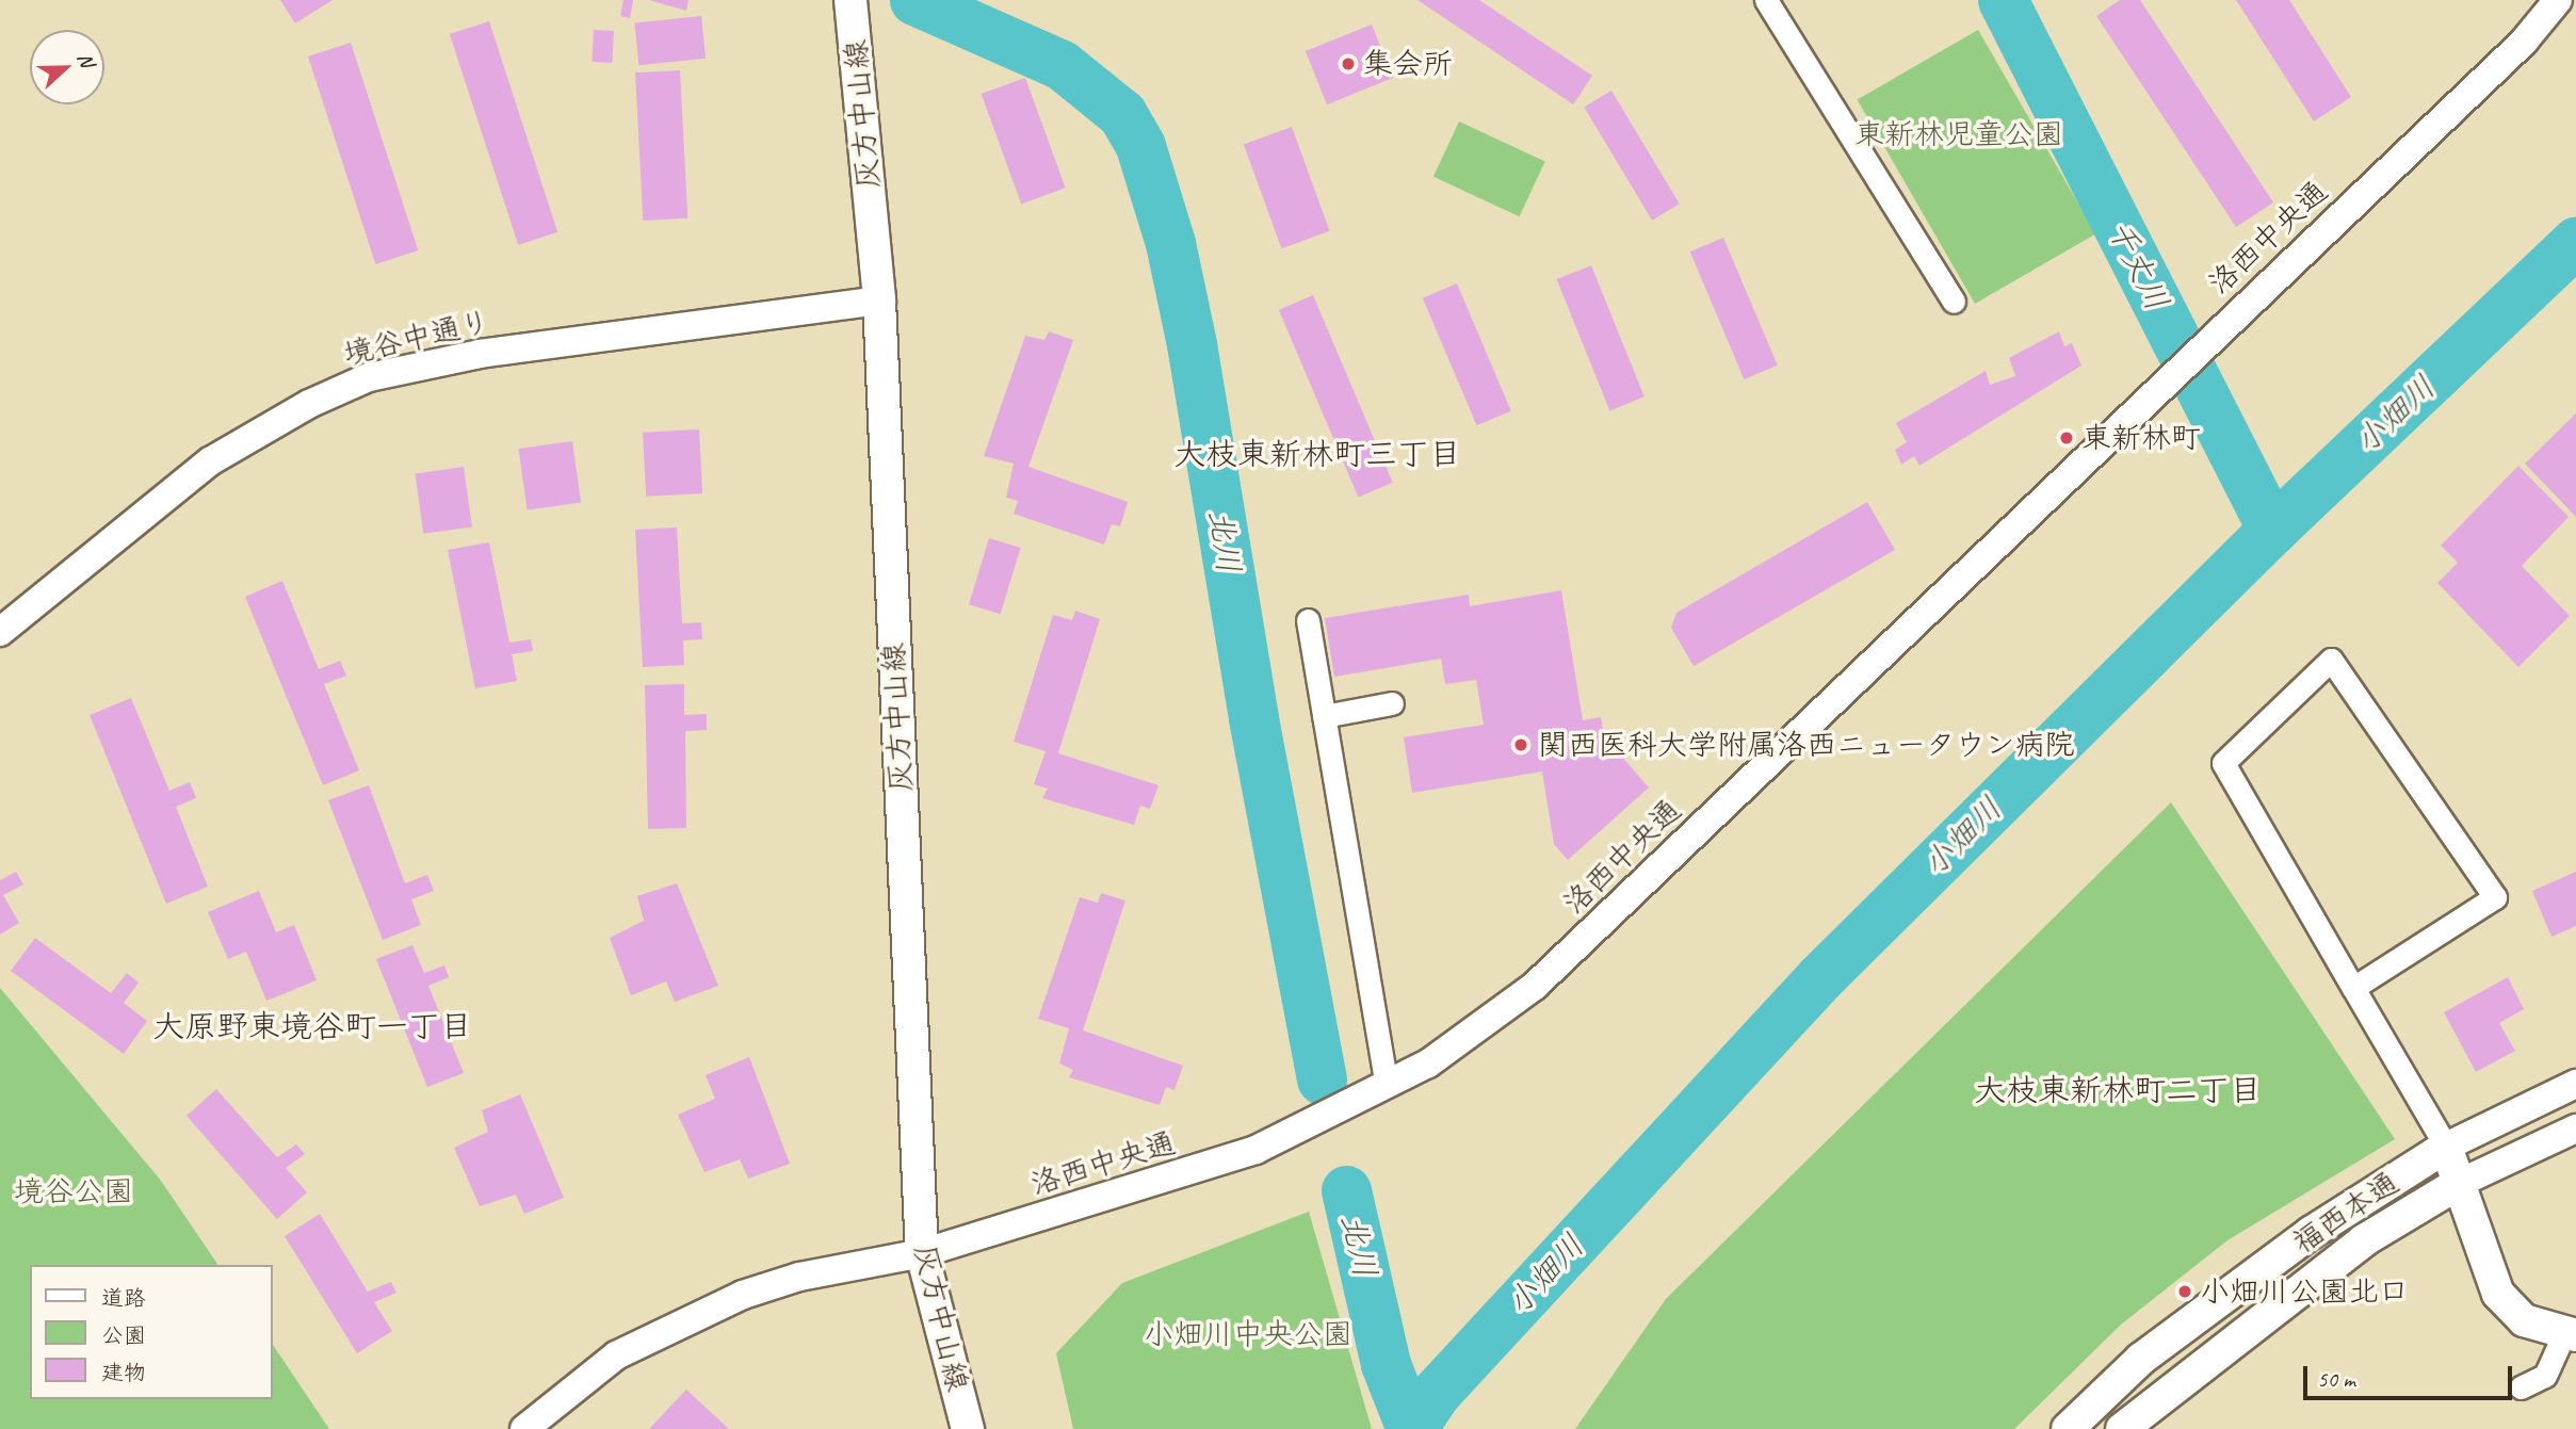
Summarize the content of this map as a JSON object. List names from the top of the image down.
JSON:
{
  "streets": {
    "main road": ["灰方中山線", "福西本通"],
    "street": ["洛西中央通", "境谷中通り"]
  },
  "crossings": [
    ["灰方中山線", "洛西中央通"],
    ["灰方中山線", "境谷中通り"]
  ],
  "districts": ["大枝東新林町三丁目", "大原野東境谷町一丁目", "大枝東新林町二丁目"],
  "water": ["千丈川", "小畑川", "北川"],
  "parks": ["東新林児童公園", "境谷公園", "小畑川中央公園"],
  "places": [
    "集会所",
    "東新林町",
    "関西医科大学附属洛西ニュータウン病院",
    "小畑川公園北口"
  ],
  "legend": ["道路", "公園", "建物"],
  "scale_bar": "50 m",
  "north": "right"
}
